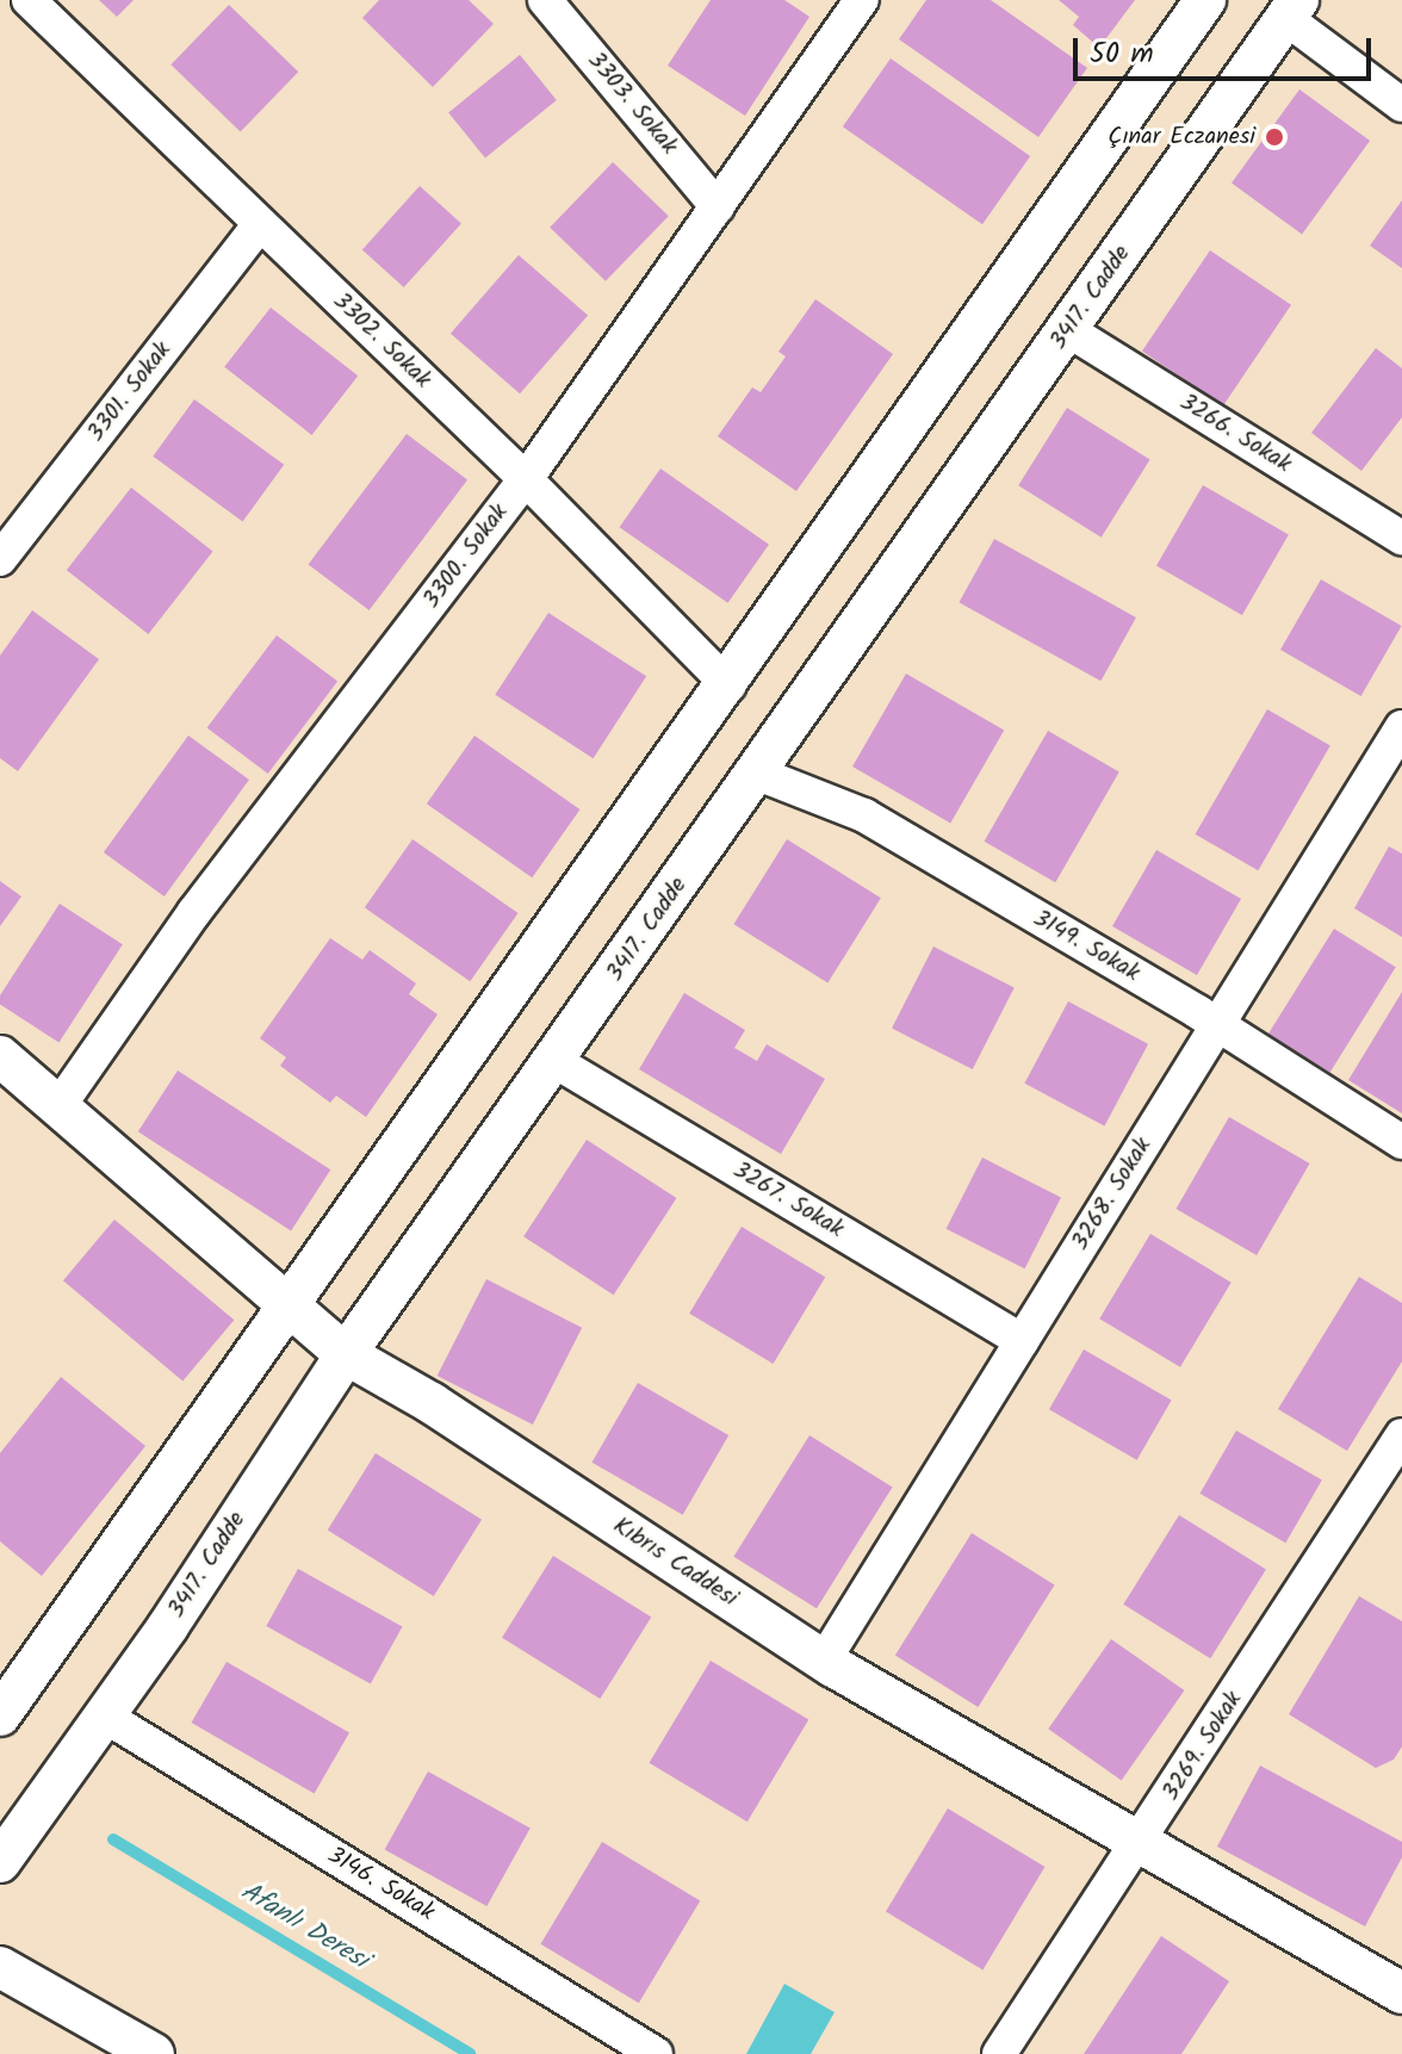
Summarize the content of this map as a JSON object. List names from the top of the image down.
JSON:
{
  "streets": {
    "street": [
      "3303. Sokak",
      "3417. Cadde",
      "3302. Sokak",
      "3301. Sokak",
      "3266. Sokak",
      "3300. Sokak",
      "3149. Sokak",
      "3268. Sokak",
      "3267. Sokak",
      "Kıbrıs Caddesi",
      "3269. Sokak",
      "3146. Sokak"
    ]
  },
  "crossings": [
    ["3303. Sokak", "3300. Sokak"],
    ["3417. Cadde", "3266. Sokak"],
    ["3417. Cadde", "3149. Sokak"],
    ["3417. Cadde", "3267. Sokak"],
    ["3417. Cadde", "Kıbrıs Caddesi"],
    ["3417. Cadde", "3146. Sokak"],
    ["3302. Sokak", "3301. Sokak"],
    ["3302. Sokak", "3300. Sokak"],
    ["3300. Sokak", "Kıbrıs Caddesi"],
    ["3149. Sokak", "3268. Sokak"],
    ["3268. Sokak", "3267. Sokak"],
    ["3268. Sokak", "Kıbrıs Caddesi"],
    ["Kıbrıs Caddesi", "3269. Sokak"]
  ],
  "water": ["Afanlı Deresi"],
  "places": ["Çınar Eczanesi"],
  "scale_bar": "50 m"
}
